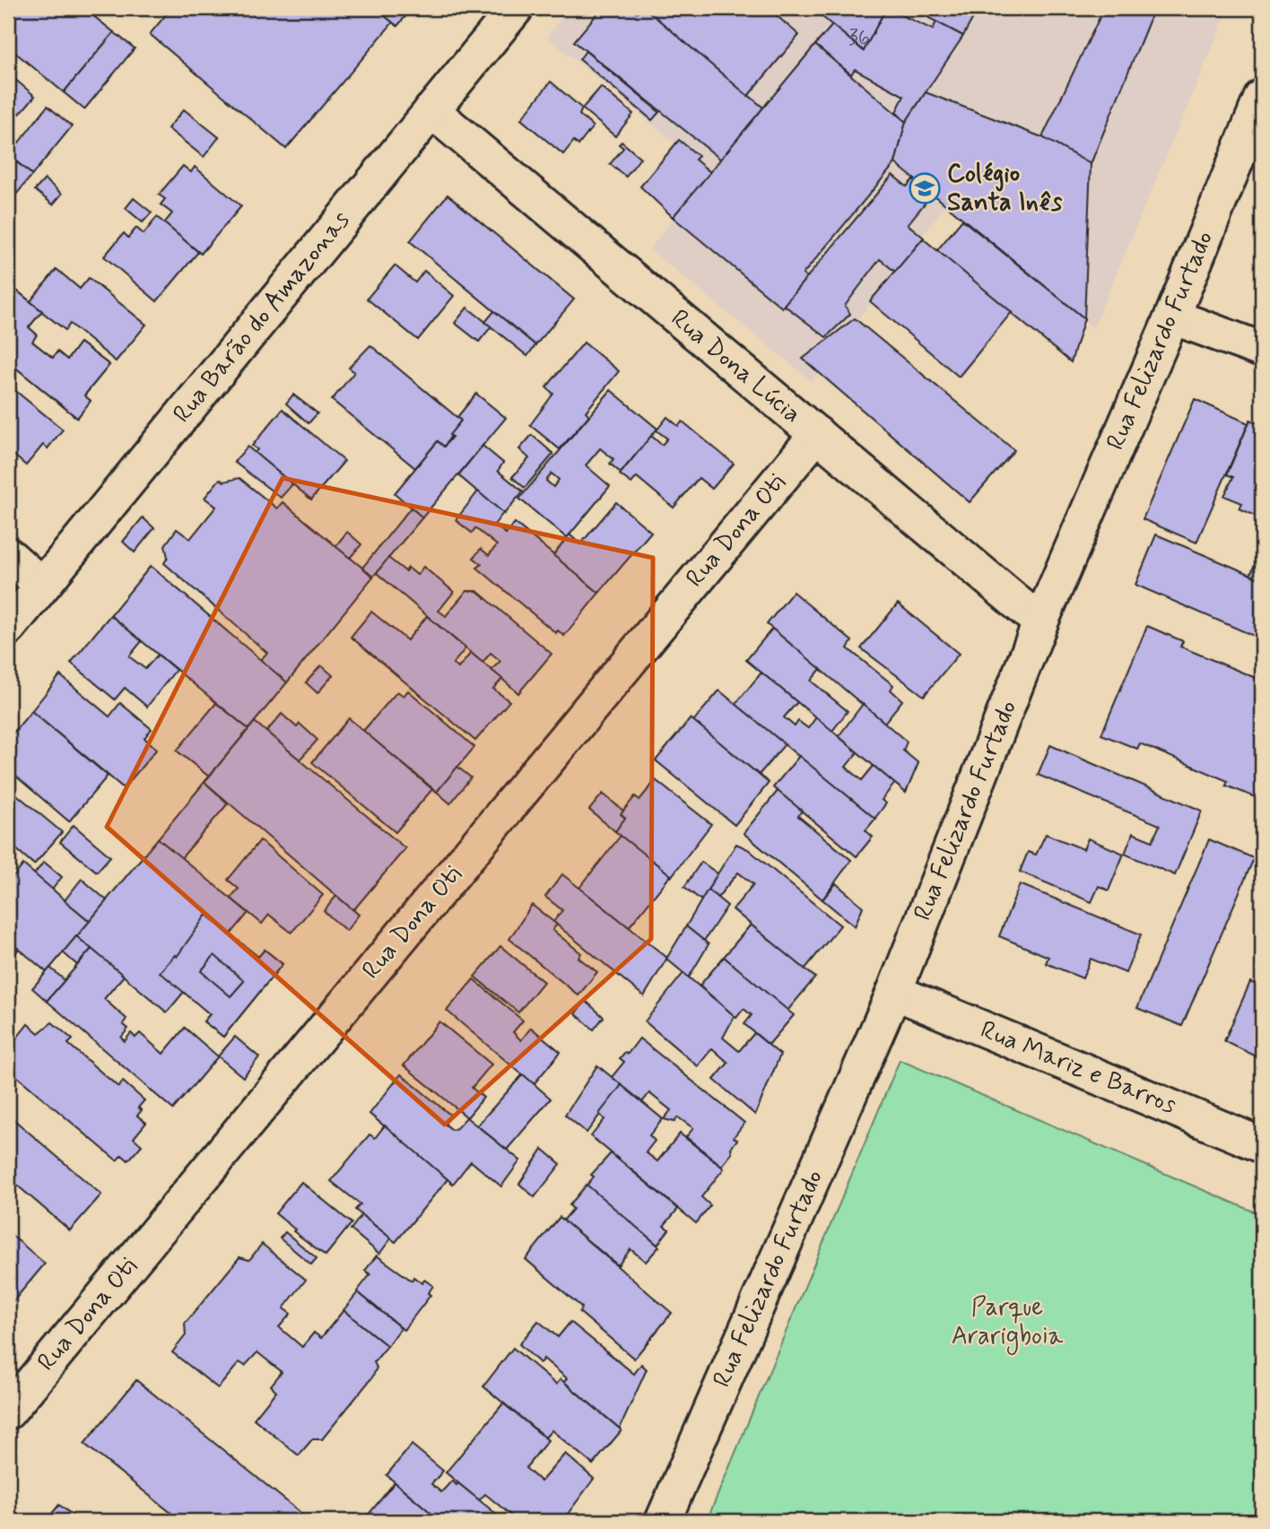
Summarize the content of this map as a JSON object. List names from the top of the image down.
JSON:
{
  "streets": {
    "street": [
      "Rua Barão do Amazonas",
      "Rua Felizardo Furtado",
      "Rua Dona Lúcia",
      "Rua Dona Oti",
      "Rua Mariz e Barros"
    ]
  },
  "crossings": [
    ["Rua Barão do Amazonas", "Rua Dona Lúcia"],
    ["Rua Felizardo Furtado", "Rua Dona Lúcia"],
    ["Rua Felizardo Furtado", "Rua Mariz e Barros"],
    ["Rua Dona Lúcia", "Rua Dona Oti"]
  ],
  "parks": ["Parque Ararigboia"],
  "places": {
    "school or university": ["Colégio Santa Inês"]
  },
  "house_numbers": ["36"]
}
